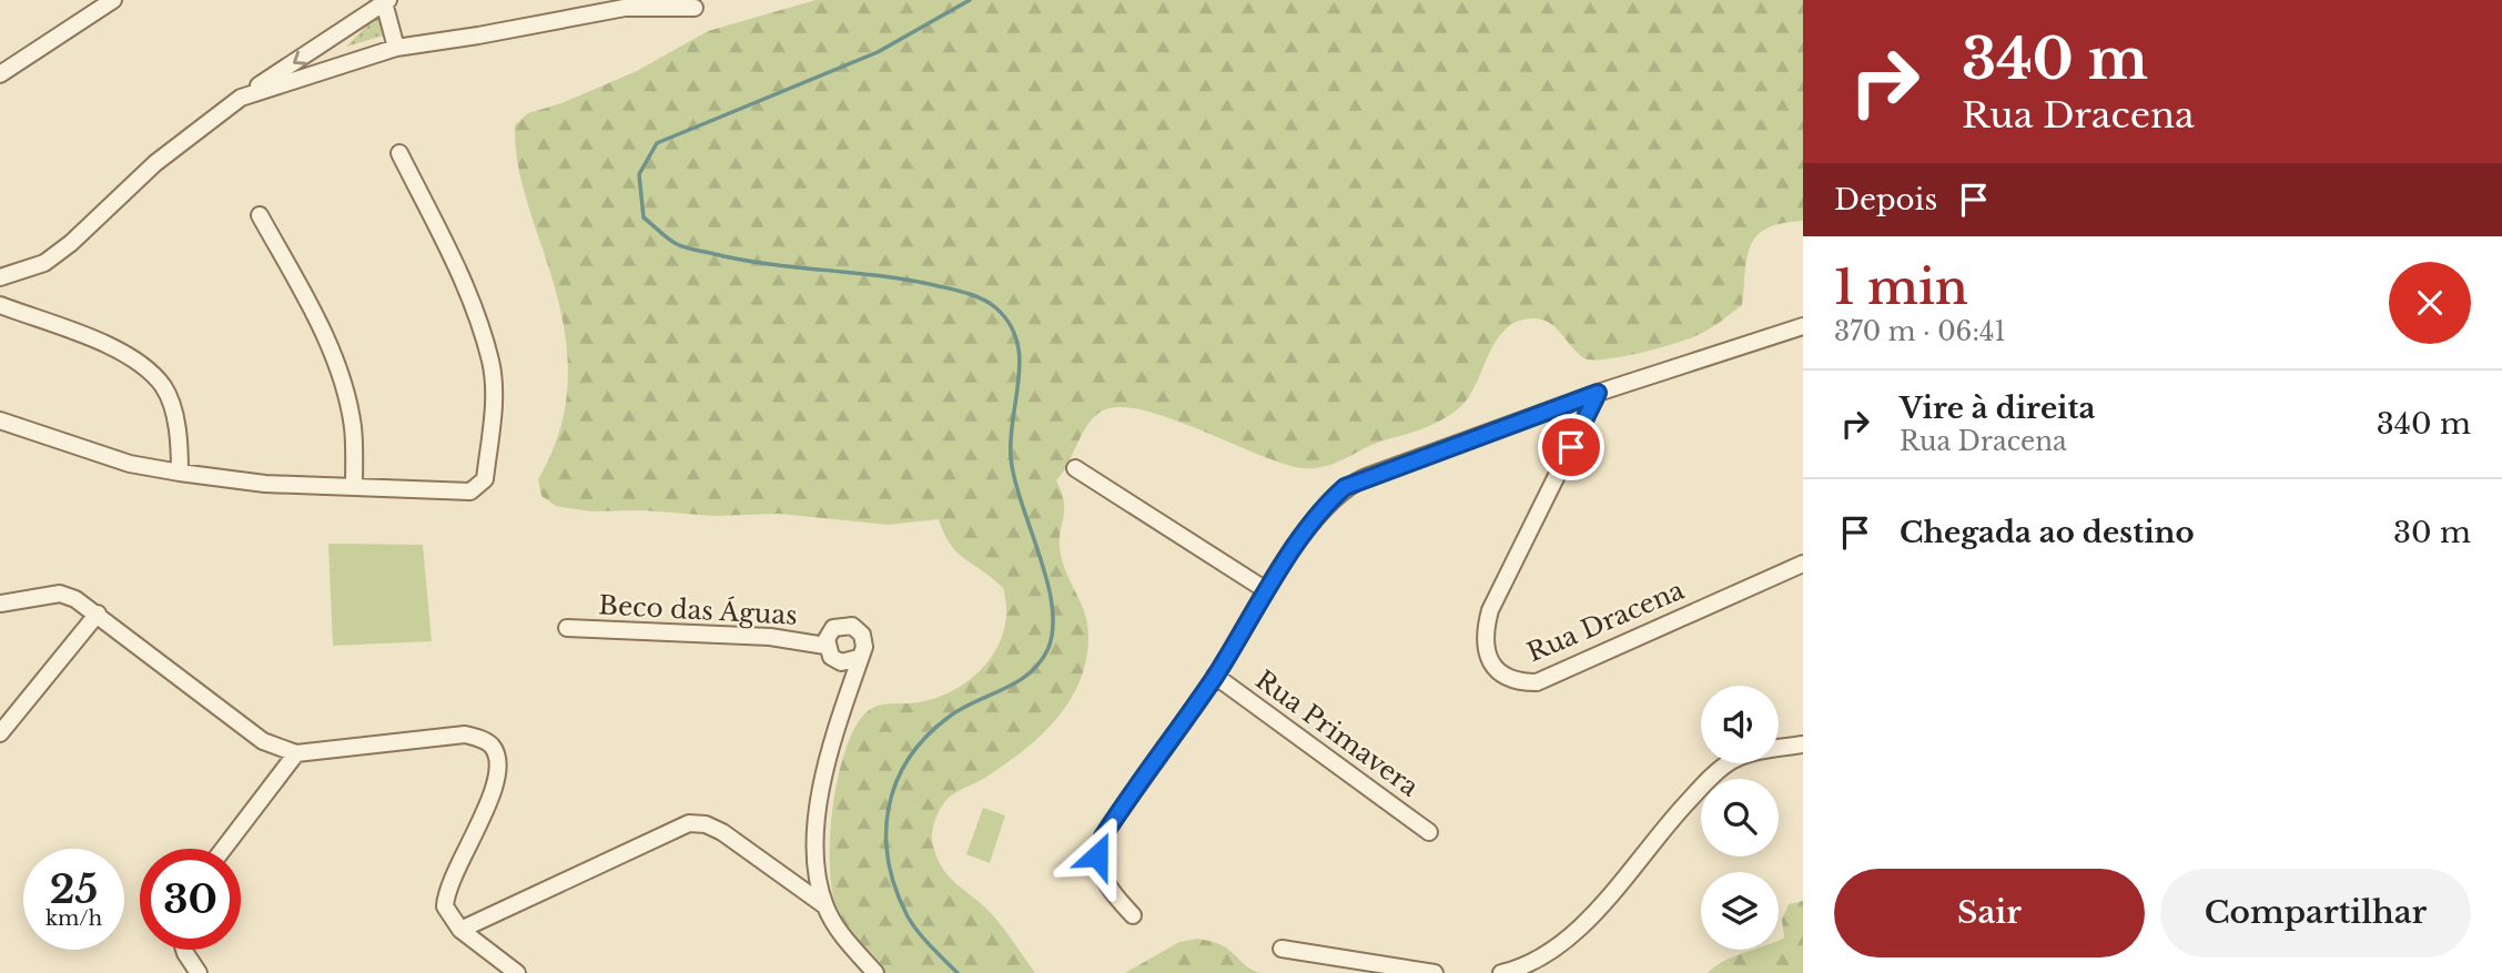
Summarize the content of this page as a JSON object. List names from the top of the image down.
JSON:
{
  "streets": {
    "street": ["Beco das Águas", "Rua Dracena", "Rua Primavera"]
  },
  "page": {
    "turn": ["340 m", "Rua Dracena"],
    "then": "Depois",
    "heading": ["1 min", "370 m · 06:41"],
    "list": [
      {
        "name": "Vire à direita",
        "note": "Rua Dracena",
        "value": "340 m"
      },
      {
        "name": "Chegada ao destino",
        "value": "30 m"
      }
    ],
    "speed": "25 km/h",
    "limit": "30",
    "buttons": ["Sair", "Compartilhar"]
  }
}
